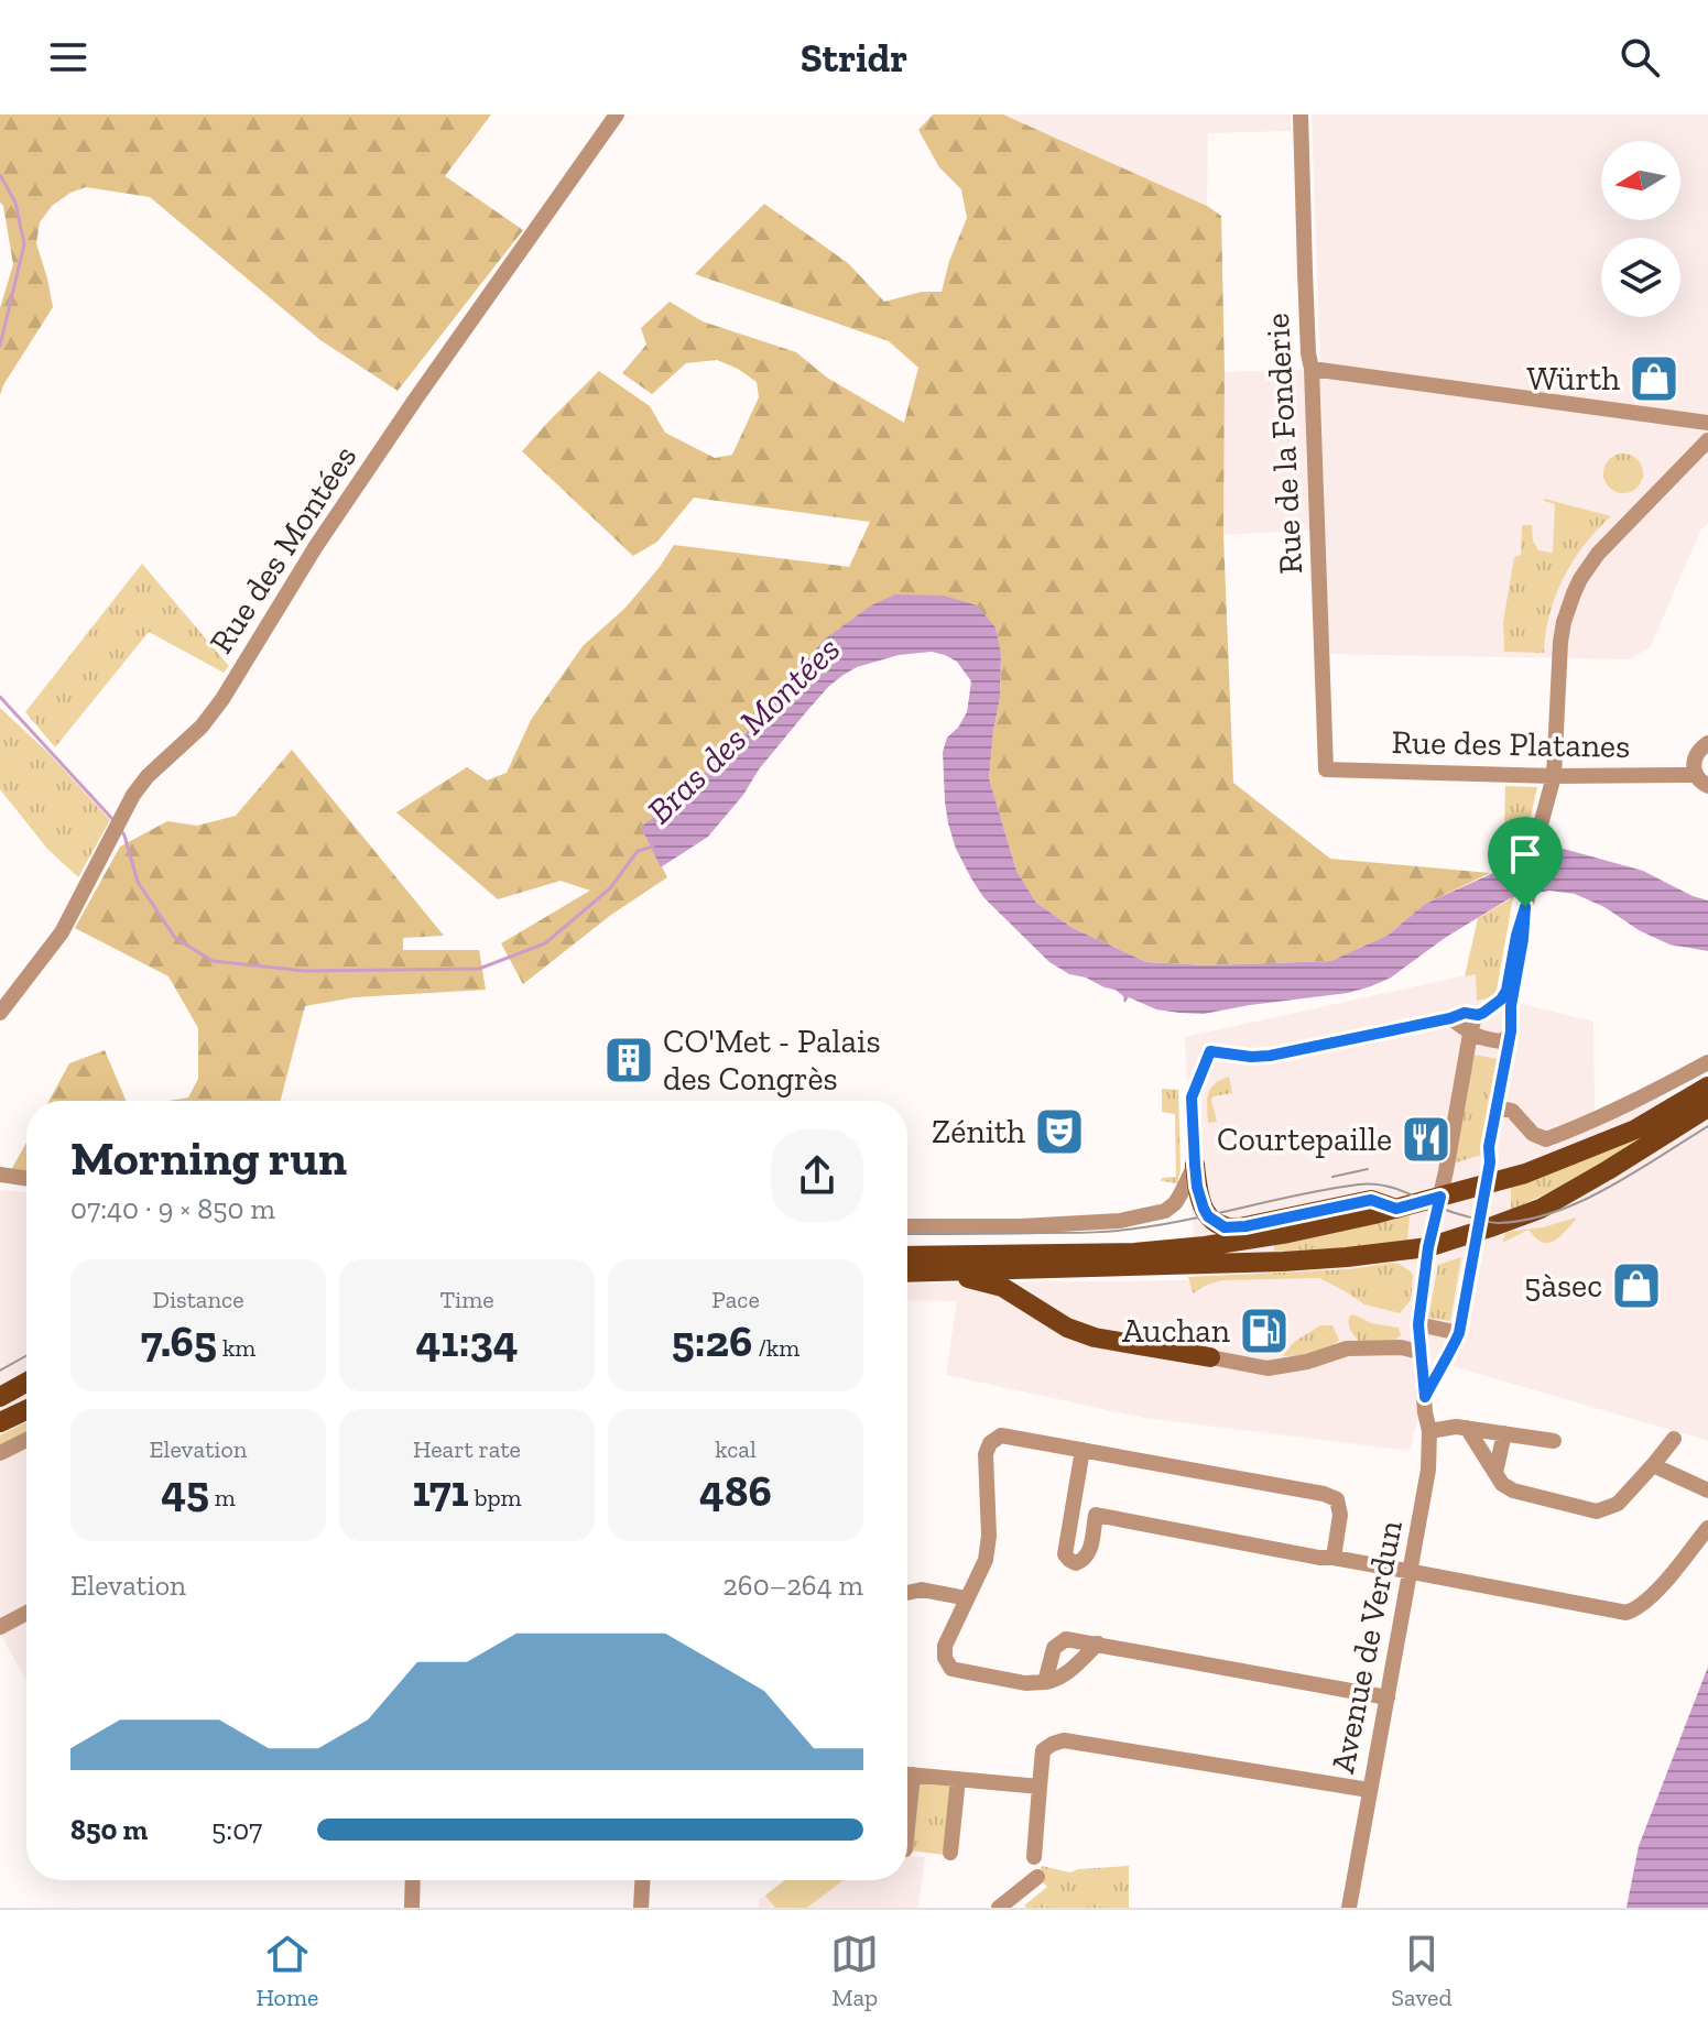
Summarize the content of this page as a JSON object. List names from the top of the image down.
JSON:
{
  "streets": {
    "street": [
      "Rue de la Fonderie",
      "Rue des Montées",
      "Rue des Platanes",
      "Avenue de Verdun"
    ]
  },
  "crossings": [
    ["Rue de la Fonderie", "Rue des Platanes"],
    ["Rue des Platanes", "Avenue de Verdun"]
  ],
  "water": ["Bras des Montées"],
  "places": {
    "shop": ["Würth", "5àsec"],
    "building": ["CO'Met - Palais des Congrès"],
    "theatre": ["Zénith"],
    "restaurant": ["Courtepaille"],
    "fuel station": ["Auchan"]
  },
  "north": "left",
  "page": {
    "header": "Stridr",
    "heading": ["Morning run", "07:40 · 9 × 850 m"],
    "stats": [
      ["Distance", "7.65 km"],
      ["Time", "41:34"],
      ["Pace", "5:26 /km"],
      ["Elevation", "45 m"],
      ["Heart rate", "171 bpm"],
      ["kcal", "486"]
    ],
    "chart": ["Elevation", "260–264 m"],
    "list": [
      {
        "name": "850 m",
        "note": "5:07"
      }
    ],
    "tabs": ["Home", "Map", "Saved"]
  }
}
